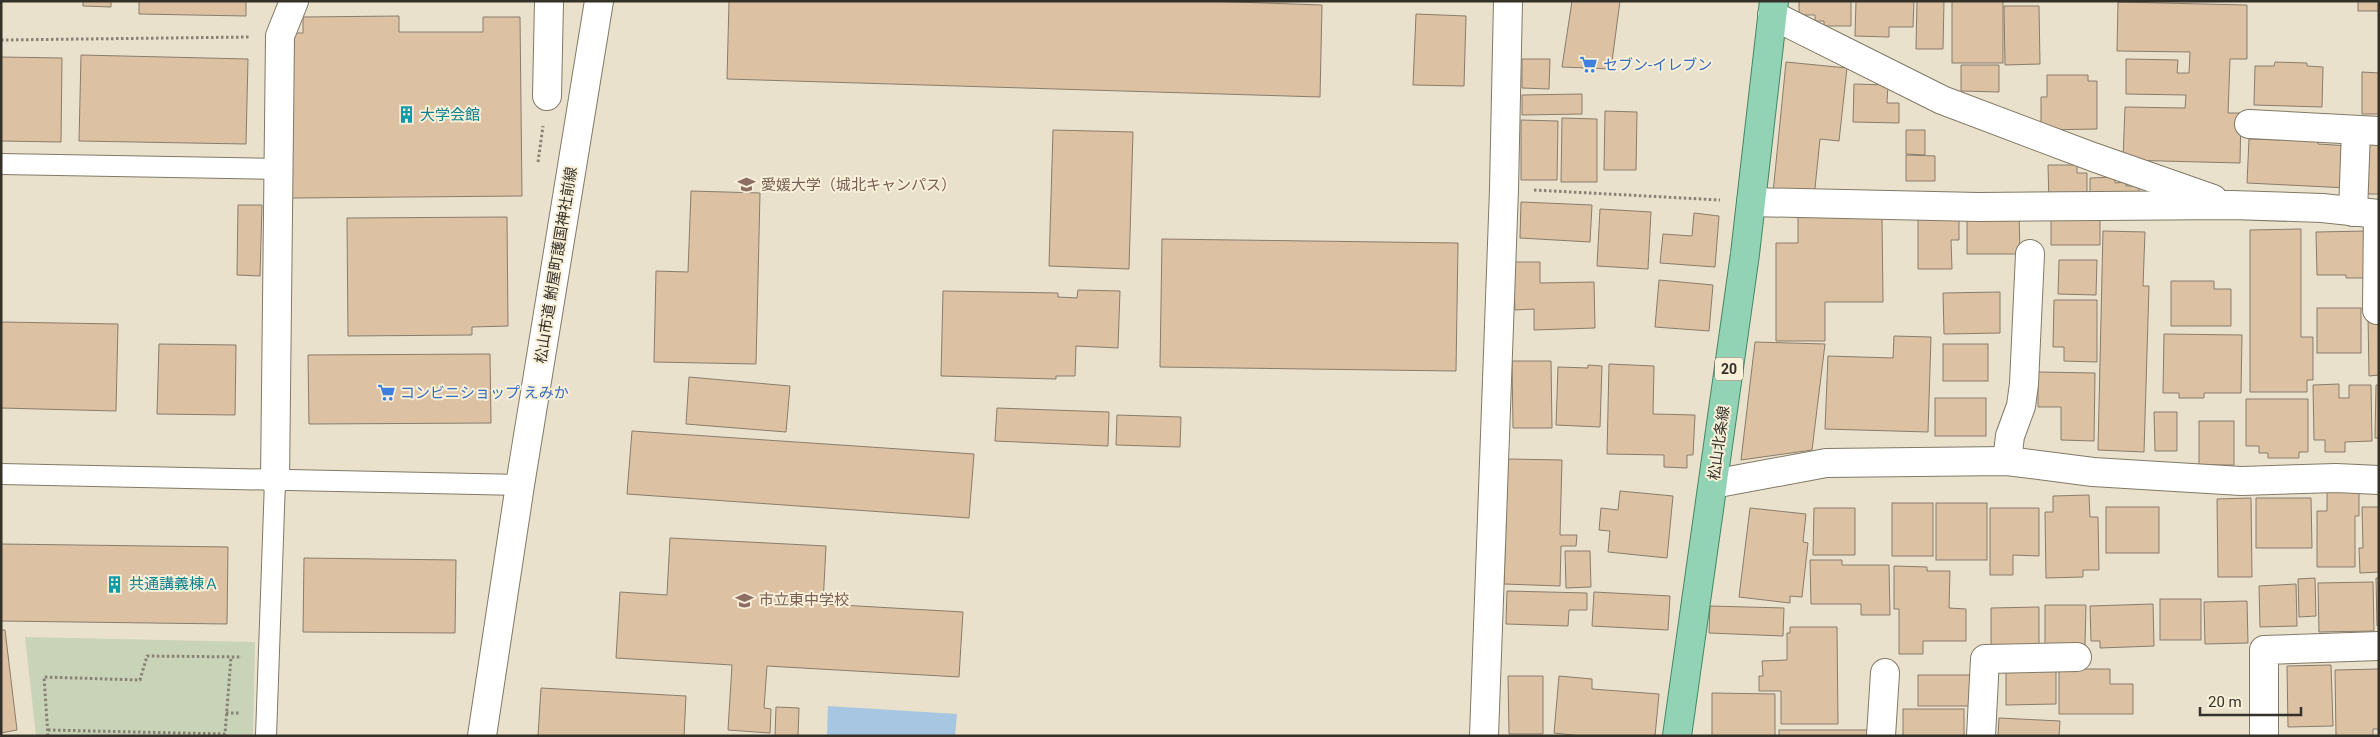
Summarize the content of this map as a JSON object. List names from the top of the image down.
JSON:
{
  "streets": {
    "main road": ["20", "松山北条線"],
    "street": ["松山市道 鮒屋町護国神社前線"]
  },
  "places": {
    "supermarket": ["セブン-イレブン", "コンビニショップ えみか"],
    "building": ["大学会館", "共通講義棟Ａ"],
    "school or university": ["愛媛大学（城北キャンパス）", "市立東中学校"]
  },
  "scale_bar": "20 m"
}
